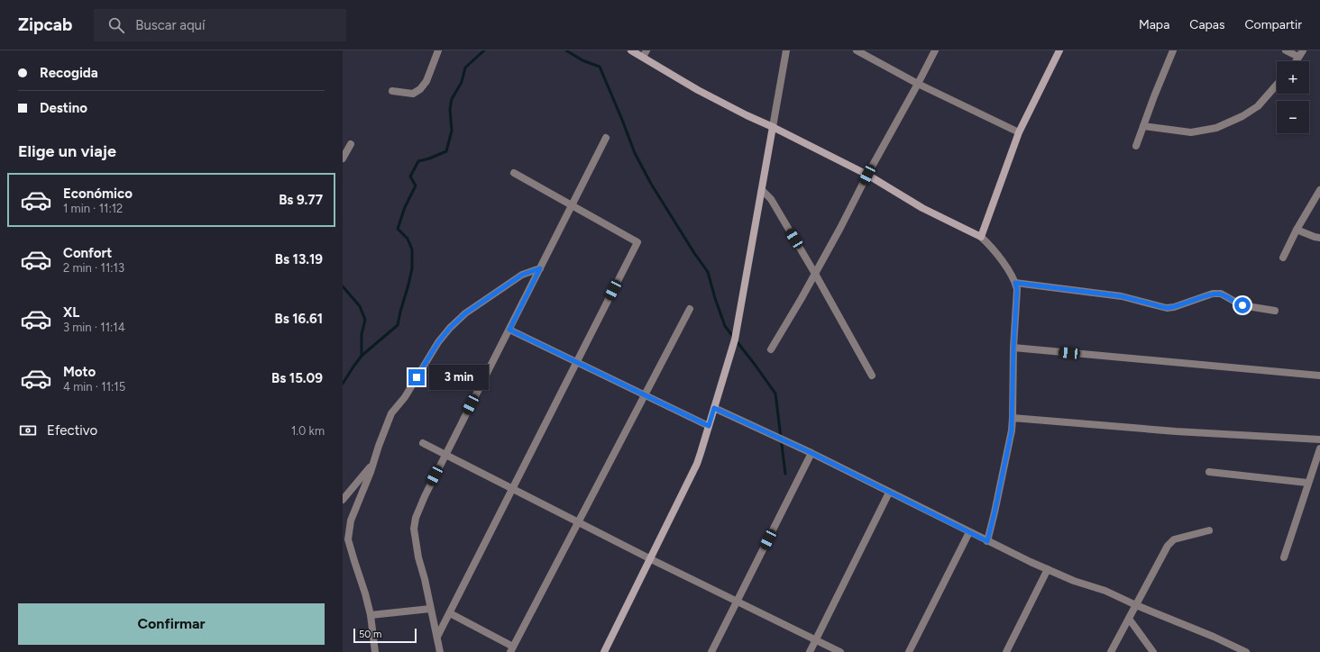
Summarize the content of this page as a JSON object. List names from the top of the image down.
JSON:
{
  "scale_bar": "50 m",
  "page": {
    "header": "Zipcab",
    "search": "Buscar aquí",
    "nav": ["Mapa", "Capas", "Compartir"],
    "banner": ["Recogida", "Destino"],
    "map_buttons": ["+", "−"],
    "heading": "Elige un viaje",
    "list": [
      {
        "name": "Económico",
        "note": "1 min · 11:12",
        "value": "Bs 9.77"
      },
      {
        "name": "Confort",
        "note": "2 min · 11:13",
        "value": "Bs 13.19"
      },
      {
        "name": "XL",
        "note": "3 min · 11:14",
        "value": "Bs 16.61"
      },
      {
        "name": "Moto",
        "note": "4 min · 11:15",
        "value": "Bs 15.09"
      }
    ],
    "bubble": "3 min",
    "pay": ["Efectivo", "1.0 km"],
    "buttons": "Confirmar",
    "scale": "50 m"
  }
}
